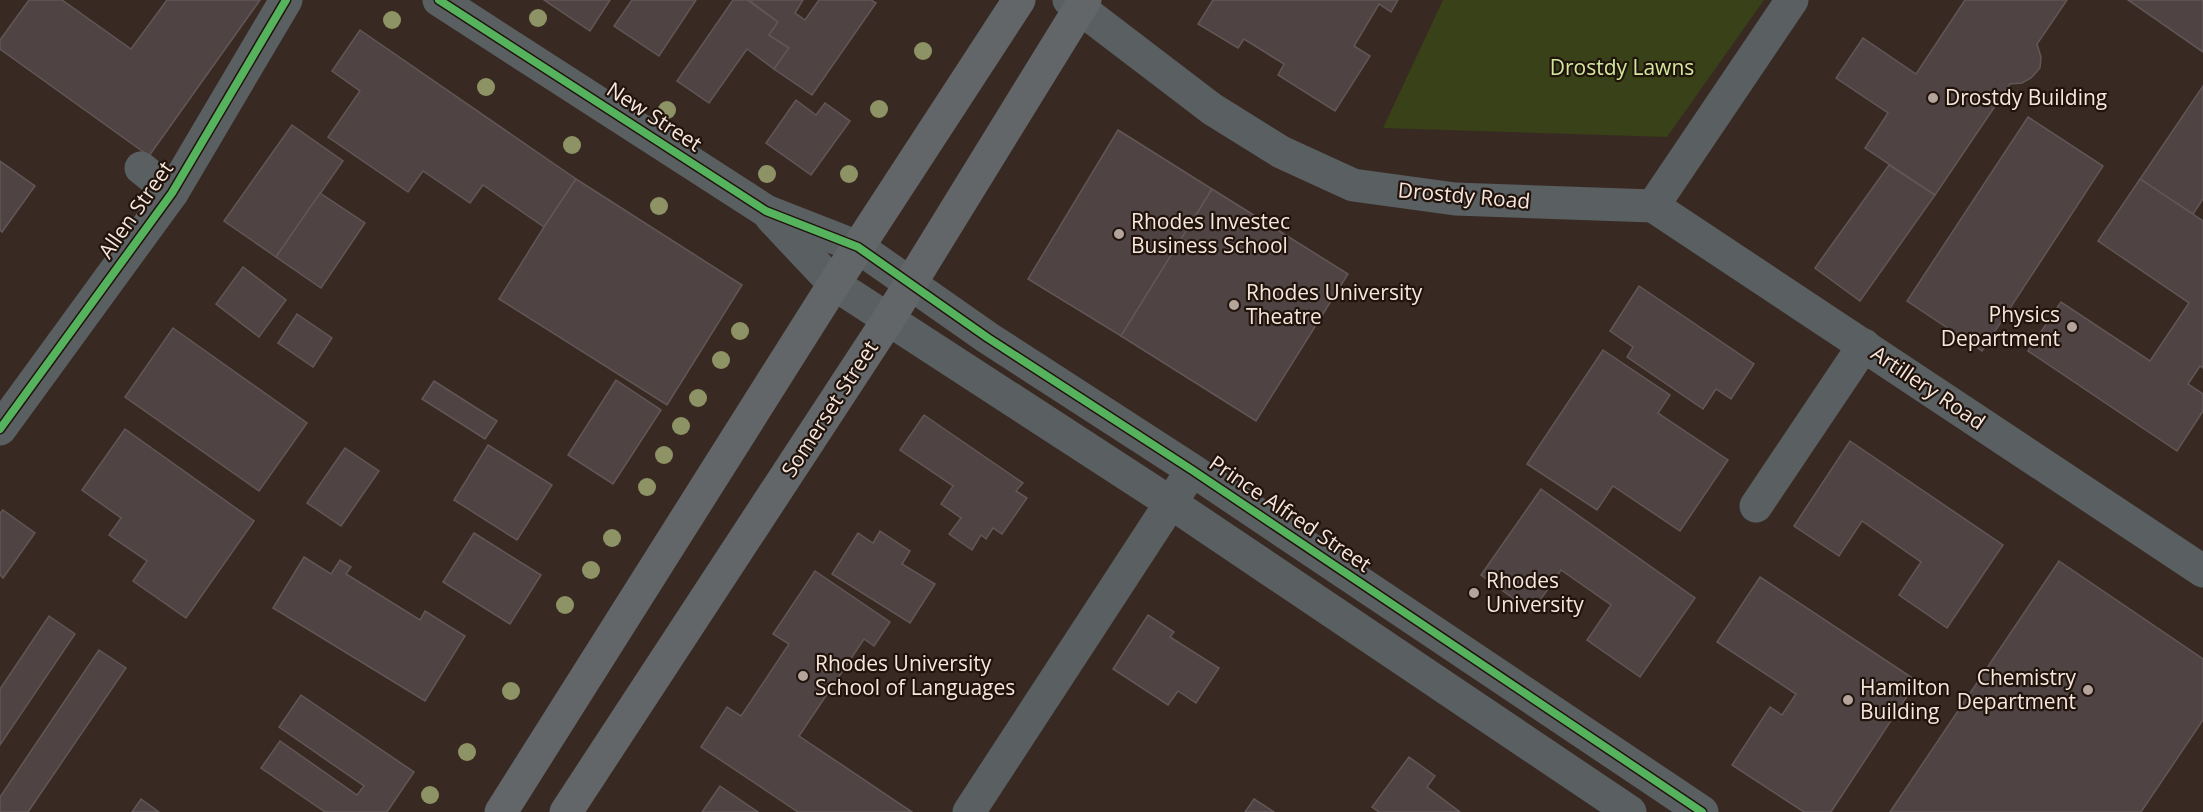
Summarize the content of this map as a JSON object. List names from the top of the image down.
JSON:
{
  "streets": {
    "main road": ["Somerset Street"],
    "street": [
      "New Street",
      "Drostdy Road",
      "Allen Street",
      "Artillery Road",
      "Prince Alfred Street"
    ]
  },
  "crossings": [
    ["New Street", "Prince Alfred Street"],
    ["Drostdy Road", "Artillery Road"],
    ["Drostdy Road", "Somerset Street"],
    ["Somerset Street", "Prince Alfred Street"]
  ],
  "parks": ["Drostdy Lawns"],
  "places": [
    "Drostdy Building",
    "Rhodes Investec Business School",
    "Rhodes University Theatre",
    "Physics Department",
    "Rhodes University",
    "Rhodes University School of Languages",
    "Chemistry Department",
    "Hamilton Building"
  ]
}
